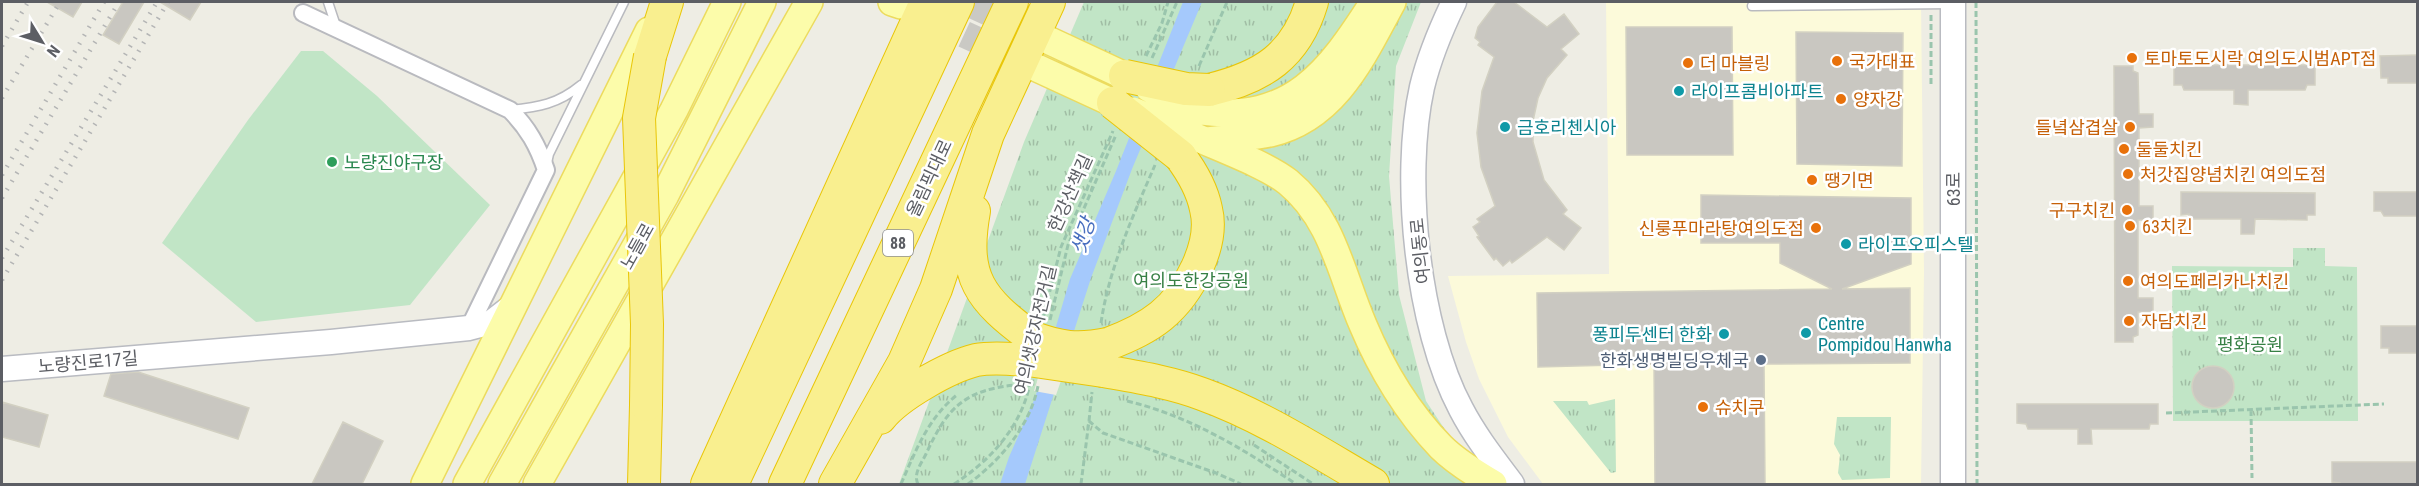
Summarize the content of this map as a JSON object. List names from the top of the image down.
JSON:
{
  "streets": {
    "highway": ["올림픽대로", "88"],
    "main road": ["노들로"],
    "street": ["63로", "여의동로", "노량진로17길"],
    "path": ["한강산책길", "여의샛강자전거길"]
  },
  "crossings": [
    ["한강산책길", "여의샛강자전거길"]
  ],
  "water": ["샛강"],
  "parks": ["여의도한강공원", "평화공원"],
  "places": [
    "토마토도시락 여의도시범APT점",
    "국가대표",
    "더 마블링",
    "라이프콤비아파트",
    "양자강",
    "금호리첸시아",
    "들녘삼겹살",
    "둘둘치킨",
    "노량진야구장",
    "처갓집양념치킨 여의도점",
    "땡기면",
    "구구치킨",
    "63치킨",
    "신룽푸마라탕여의도점",
    "라이프오피스텔",
    "여의도페리카나치킨",
    "자담치킨",
    "Centre Pompidou Hanwha",
    "퐁피두센터 한화",
    "한화생명빌딩우체국",
    "슈치쿠"
  ],
  "north": "bottom right"
}
